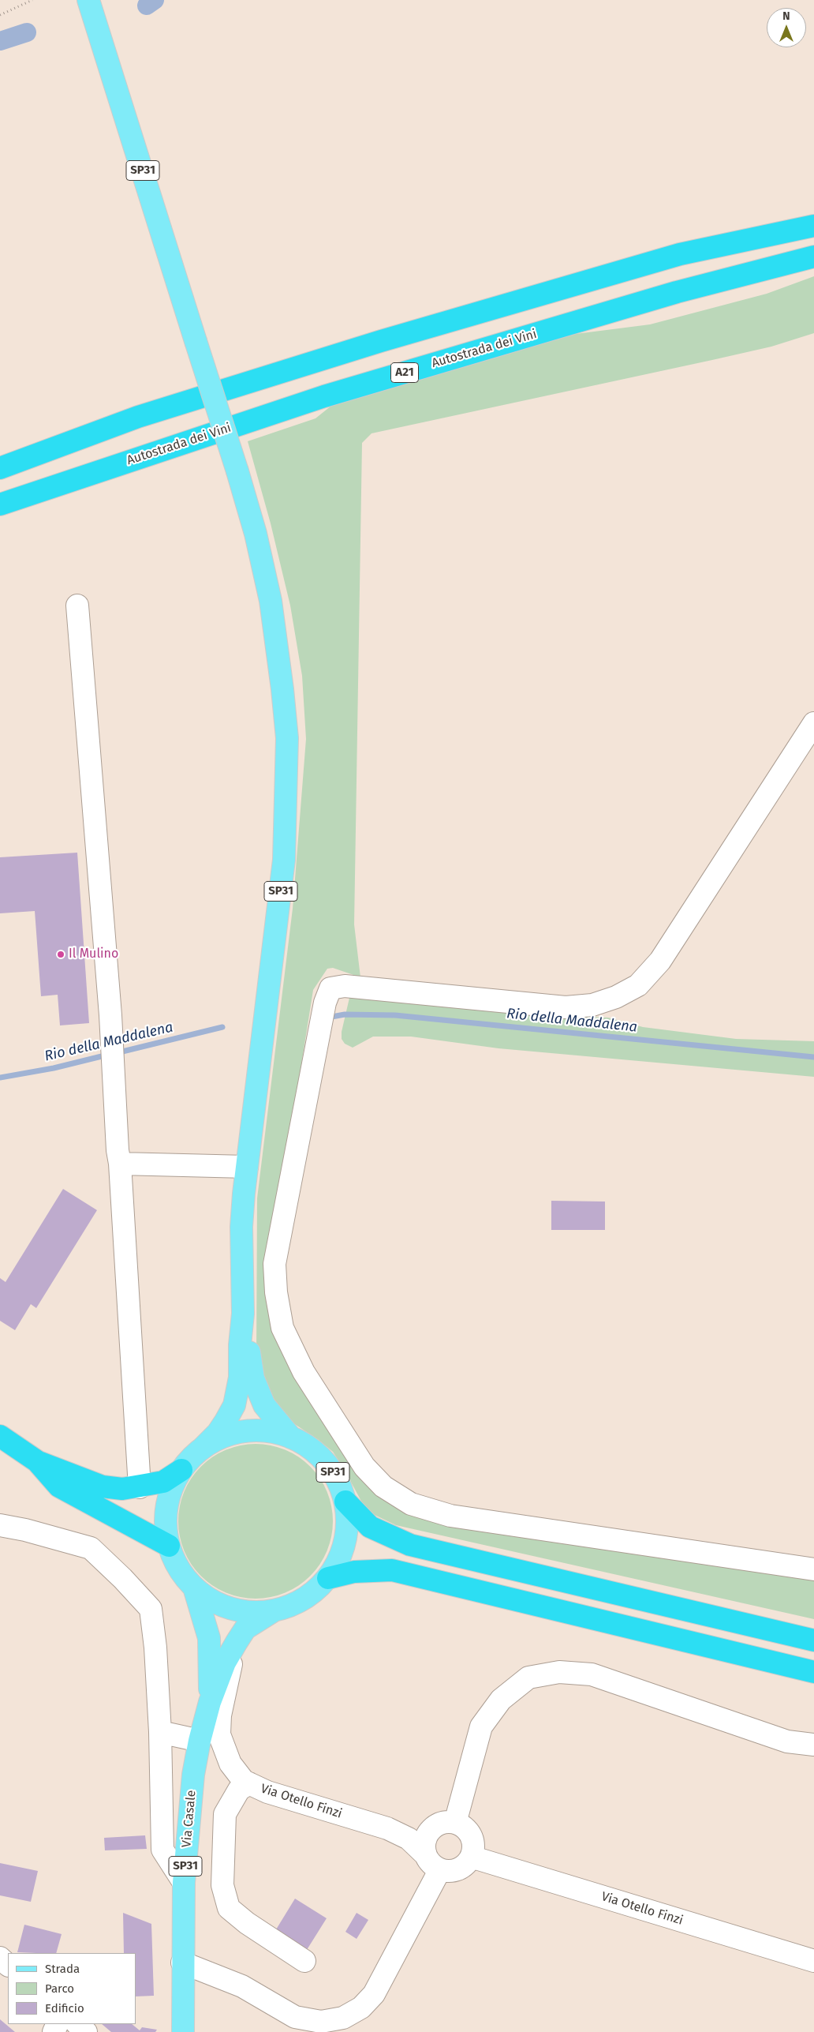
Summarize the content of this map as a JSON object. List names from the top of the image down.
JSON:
{
  "streets": {
    "highway": ["Autostrada dei Vini", "A21"],
    "main road": ["SP31", "Via Casale"],
    "street": ["Via Otello Finzi"]
  },
  "crossings": [
    ["SP31", "Via Casale"],
    ["Via Otello Finzi", "Via Casale"]
  ],
  "water": ["Rio della Maddalena"],
  "places": ["Il Mulino"],
  "legend": ["Strada", "Parco", "Edificio"],
  "north": "top"
}
